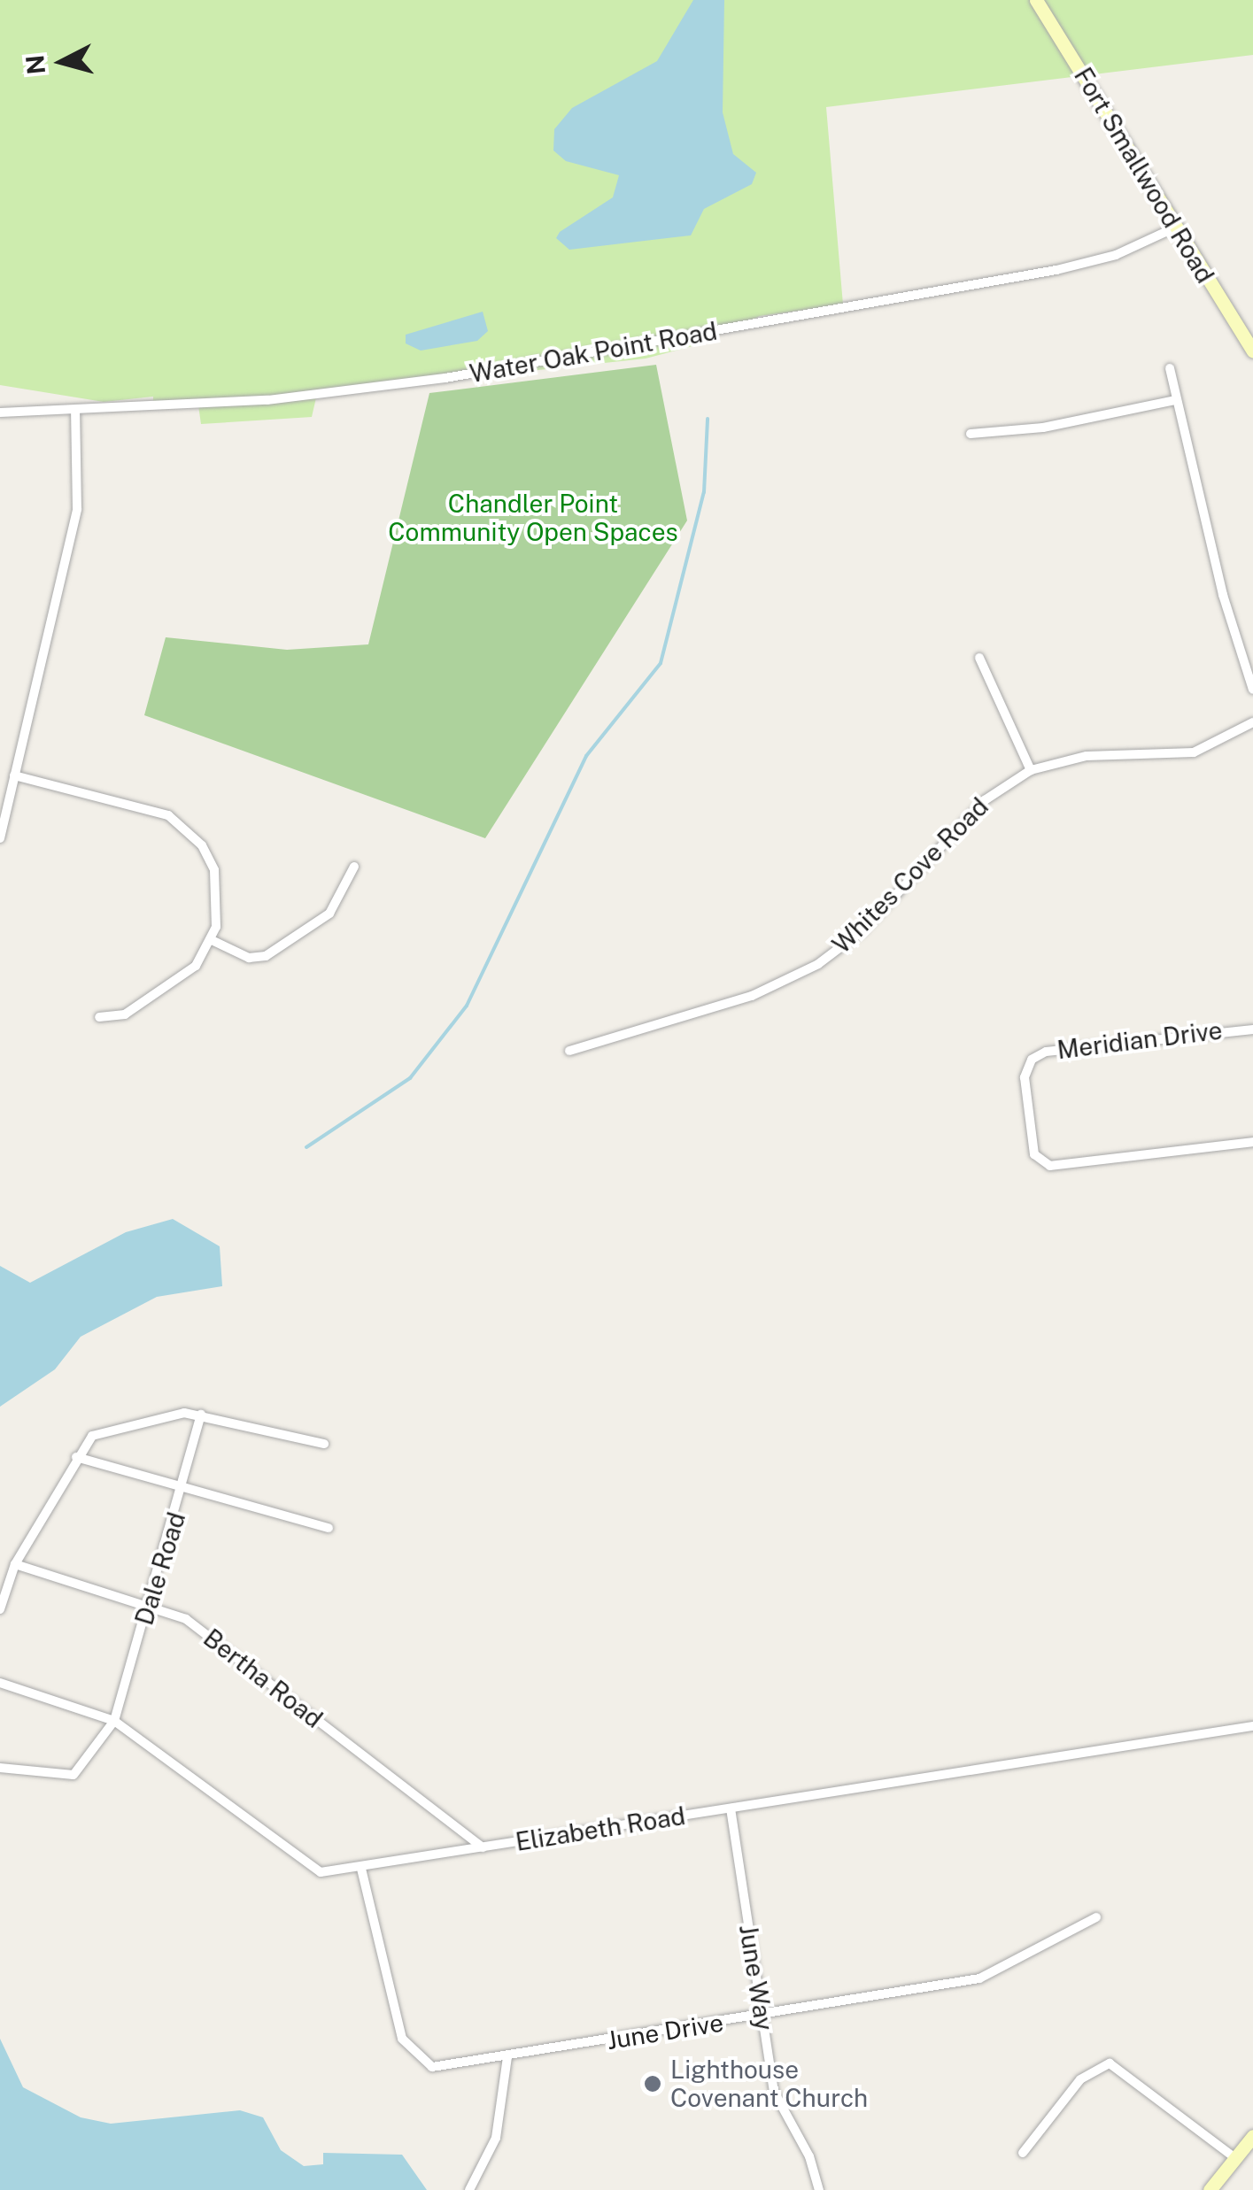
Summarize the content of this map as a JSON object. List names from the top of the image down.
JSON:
{
  "streets": {
    "main road": ["Fort Smallwood Road"],
    "street": [
      "Water Oak Point Road",
      "Whites Cove Road",
      "Meridian Drive",
      "Dale Road",
      "Bertha Road",
      "Elizabeth Road",
      "June Way",
      "June Drive"
    ]
  },
  "crossings": [
    ["Fort Smallwood Road", "Water Oak Point Road"],
    ["Dale Road", "Bertha Road"],
    ["Dale Road", "Elizabeth Road"],
    ["Bertha Road", "Elizabeth Road"],
    ["Elizabeth Road", "June Way"],
    ["Elizabeth Road", "June Drive"],
    ["June Way", "June Drive"]
  ],
  "parks": ["Chandler Point Community Open Spaces"],
  "places": ["Lighthouse Covenant Church"],
  "north": "left"
}
